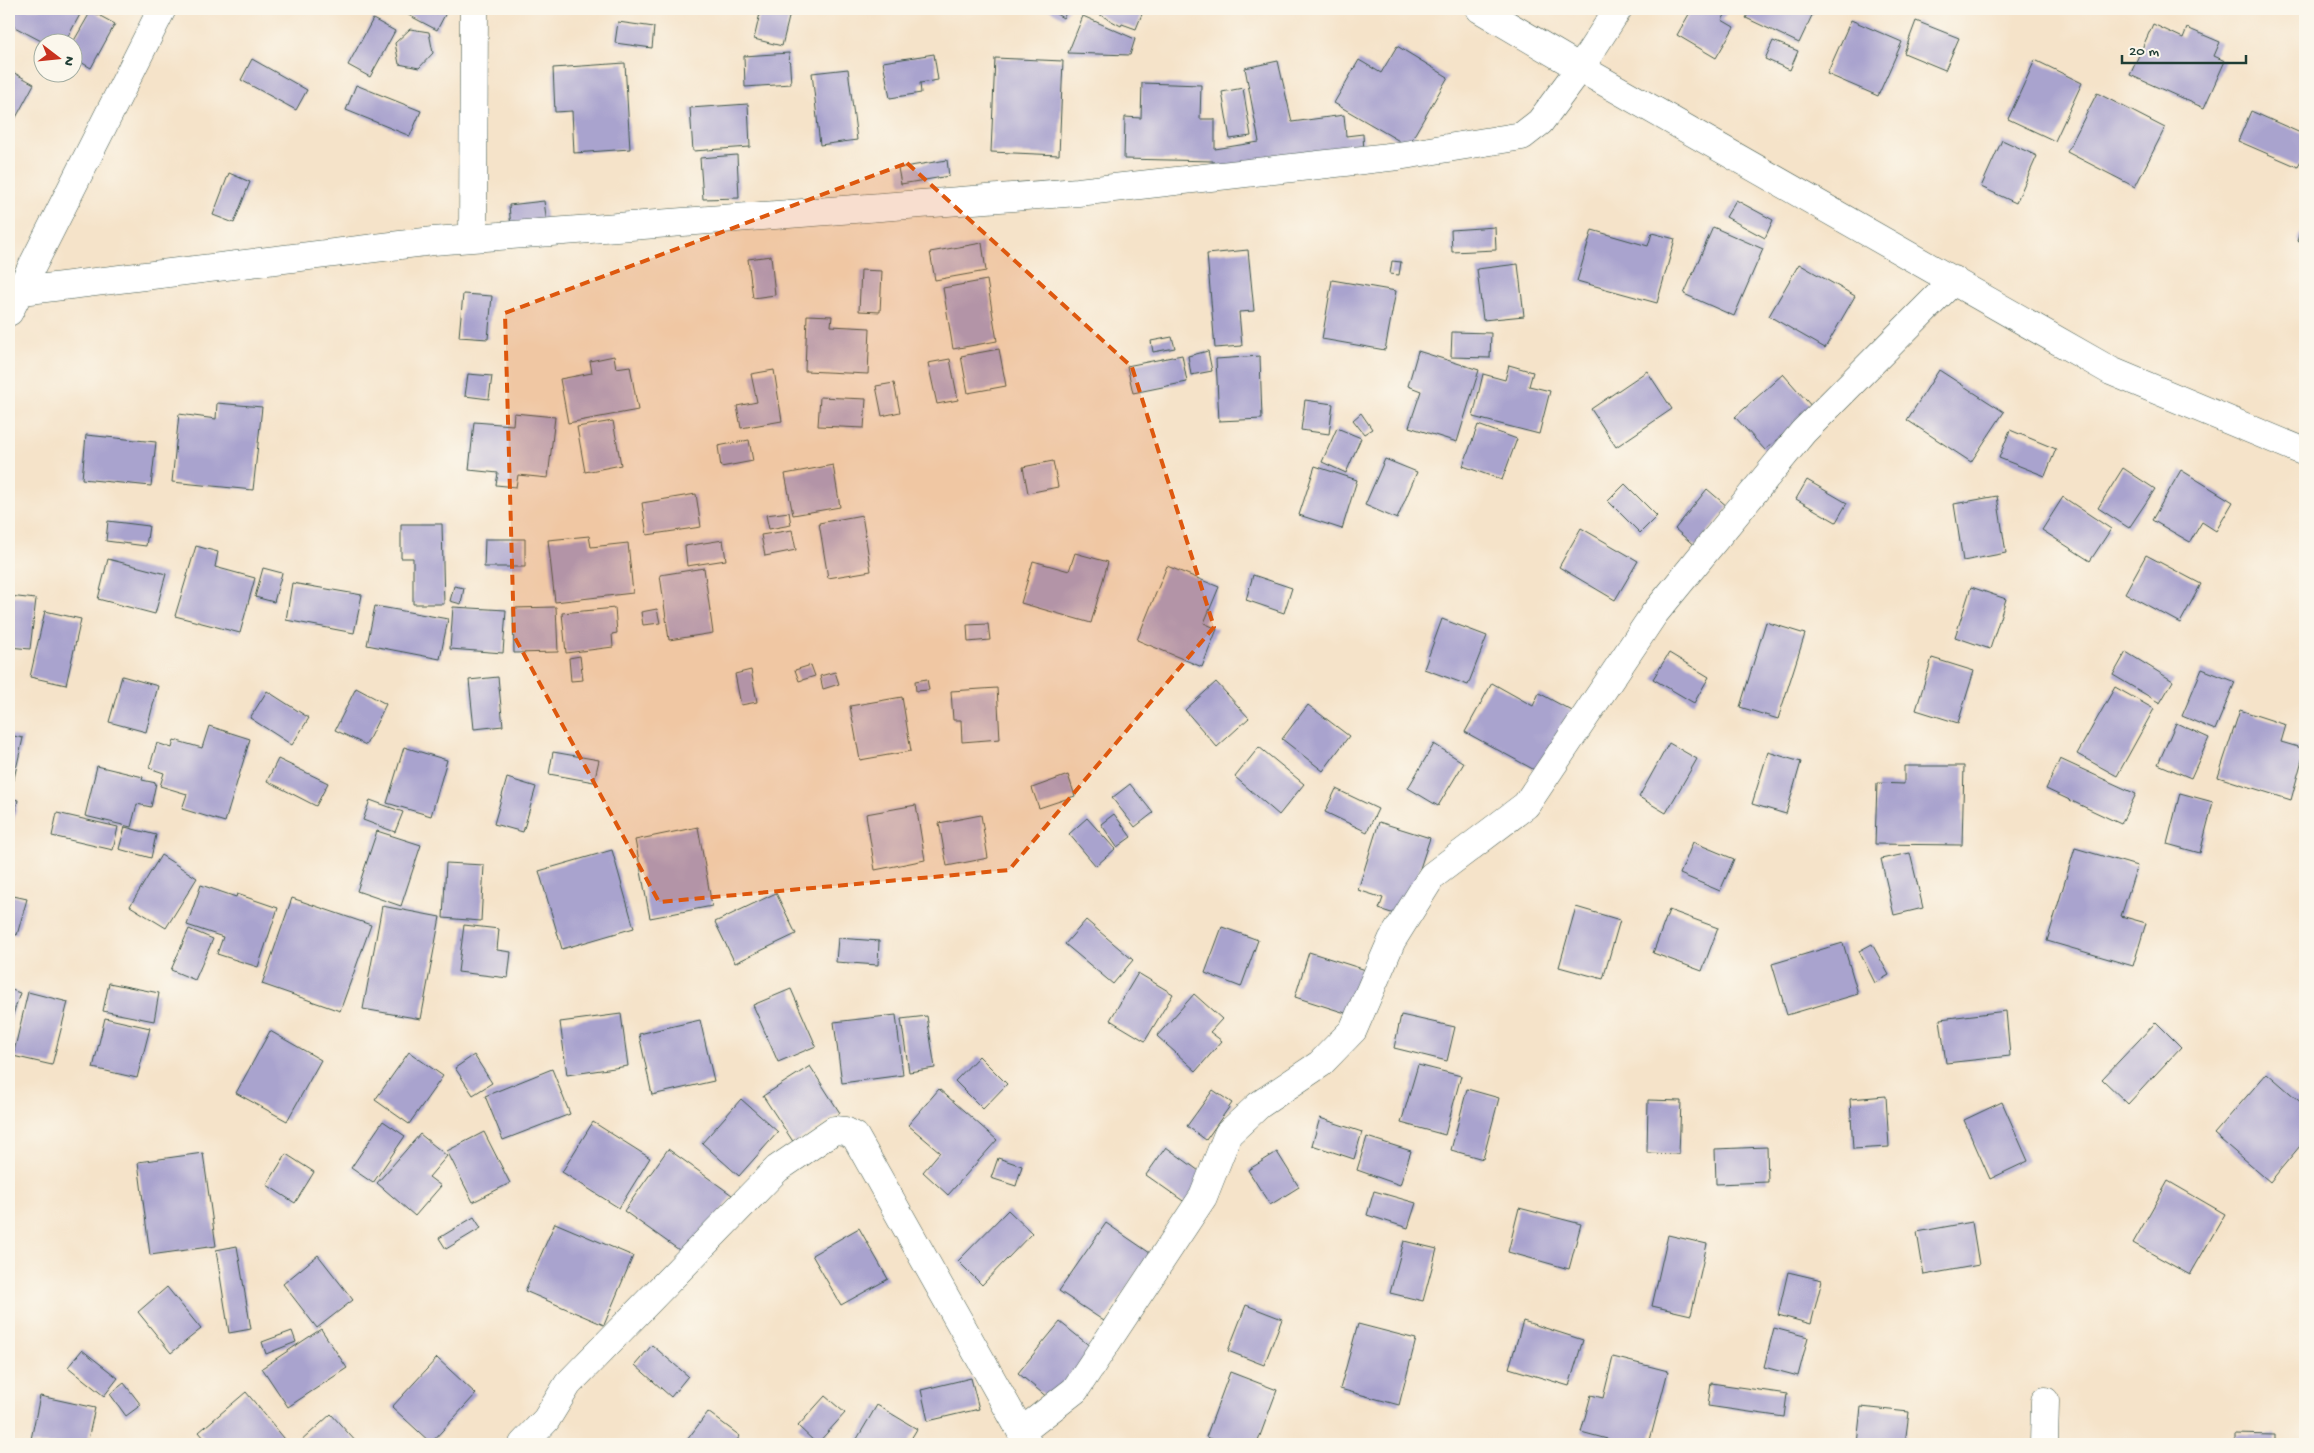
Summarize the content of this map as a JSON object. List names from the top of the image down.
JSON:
{
  "scale_bar": "20 m",
  "north": "right"
}
